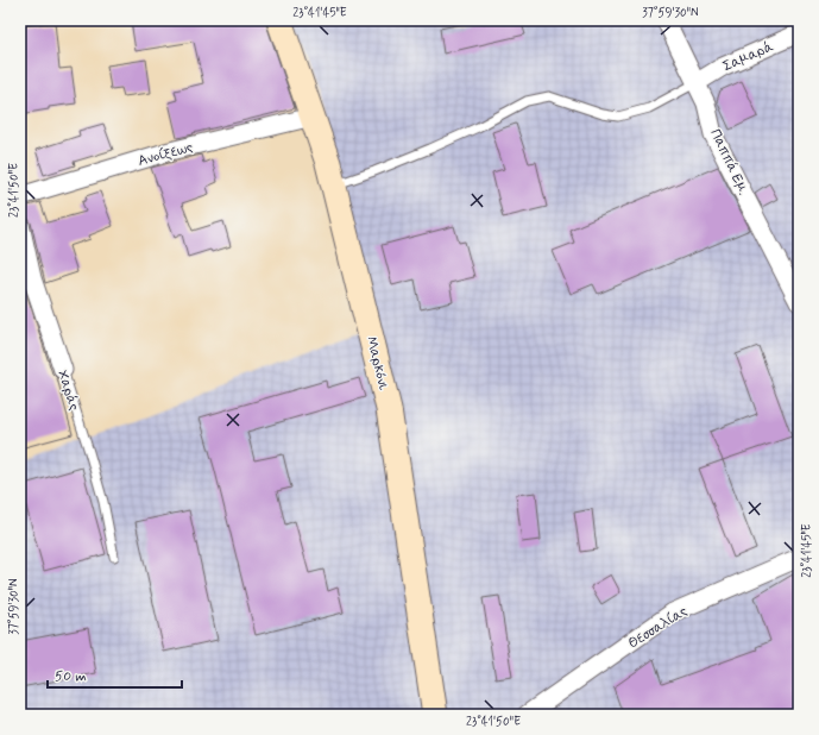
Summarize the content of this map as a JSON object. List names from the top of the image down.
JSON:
{
  "streets": {
    "street": [
      "Σαμαρά",
      "Ανοίξεως",
      "Παππά Εμ.",
      "Μαρκόνι",
      "Χαράς",
      "Θεσσαλίας"
    ]
  },
  "crossings": [
    ["Σαμαρά", "Παππά Εμ."],
    ["Ανοίξεως", "Μαρκόνι"]
  ],
  "scale_bar": "50 m",
  "coordinates": ["23°41'45\"E", "37°59'30\"N", "23°41'50\"E"]
}
